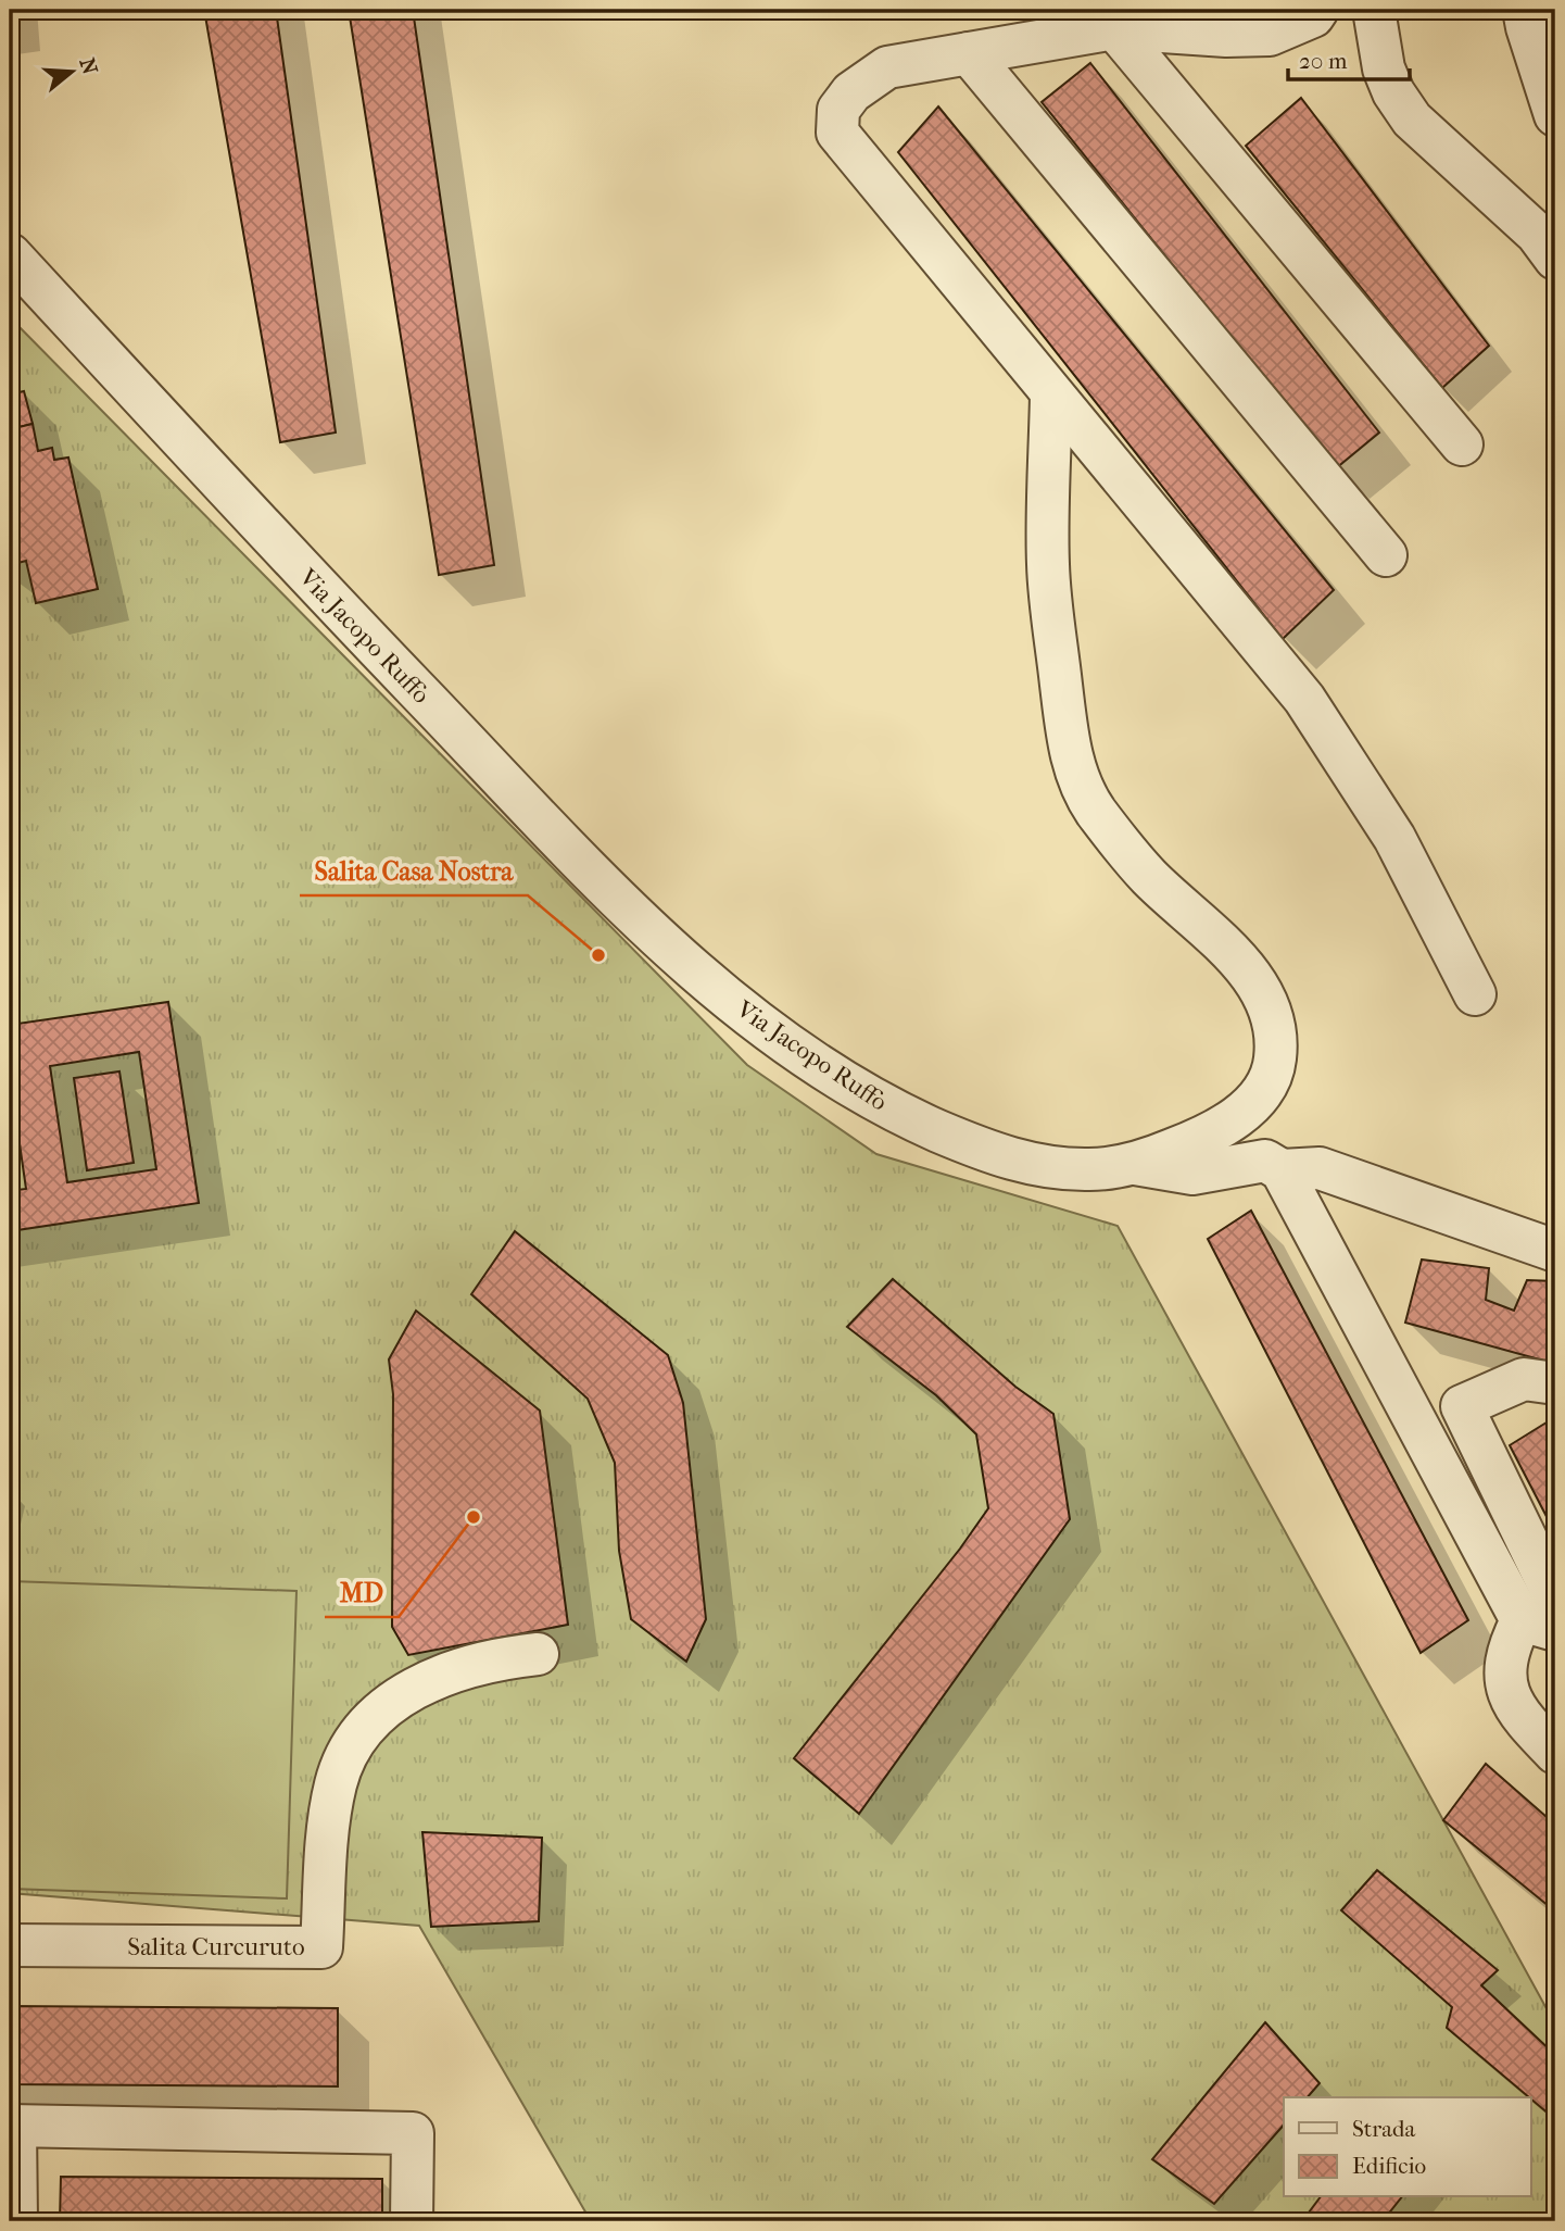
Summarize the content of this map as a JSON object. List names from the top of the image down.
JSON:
{
  "streets": {
    "street": ["Via Jacopo Ruffo", "Salita Curcuruto"]
  },
  "places": ["Salita Casa Nostra", "MD"],
  "legend": ["Strada", "Edificio"],
  "scale_bar": "20 m",
  "north": "right"
}
